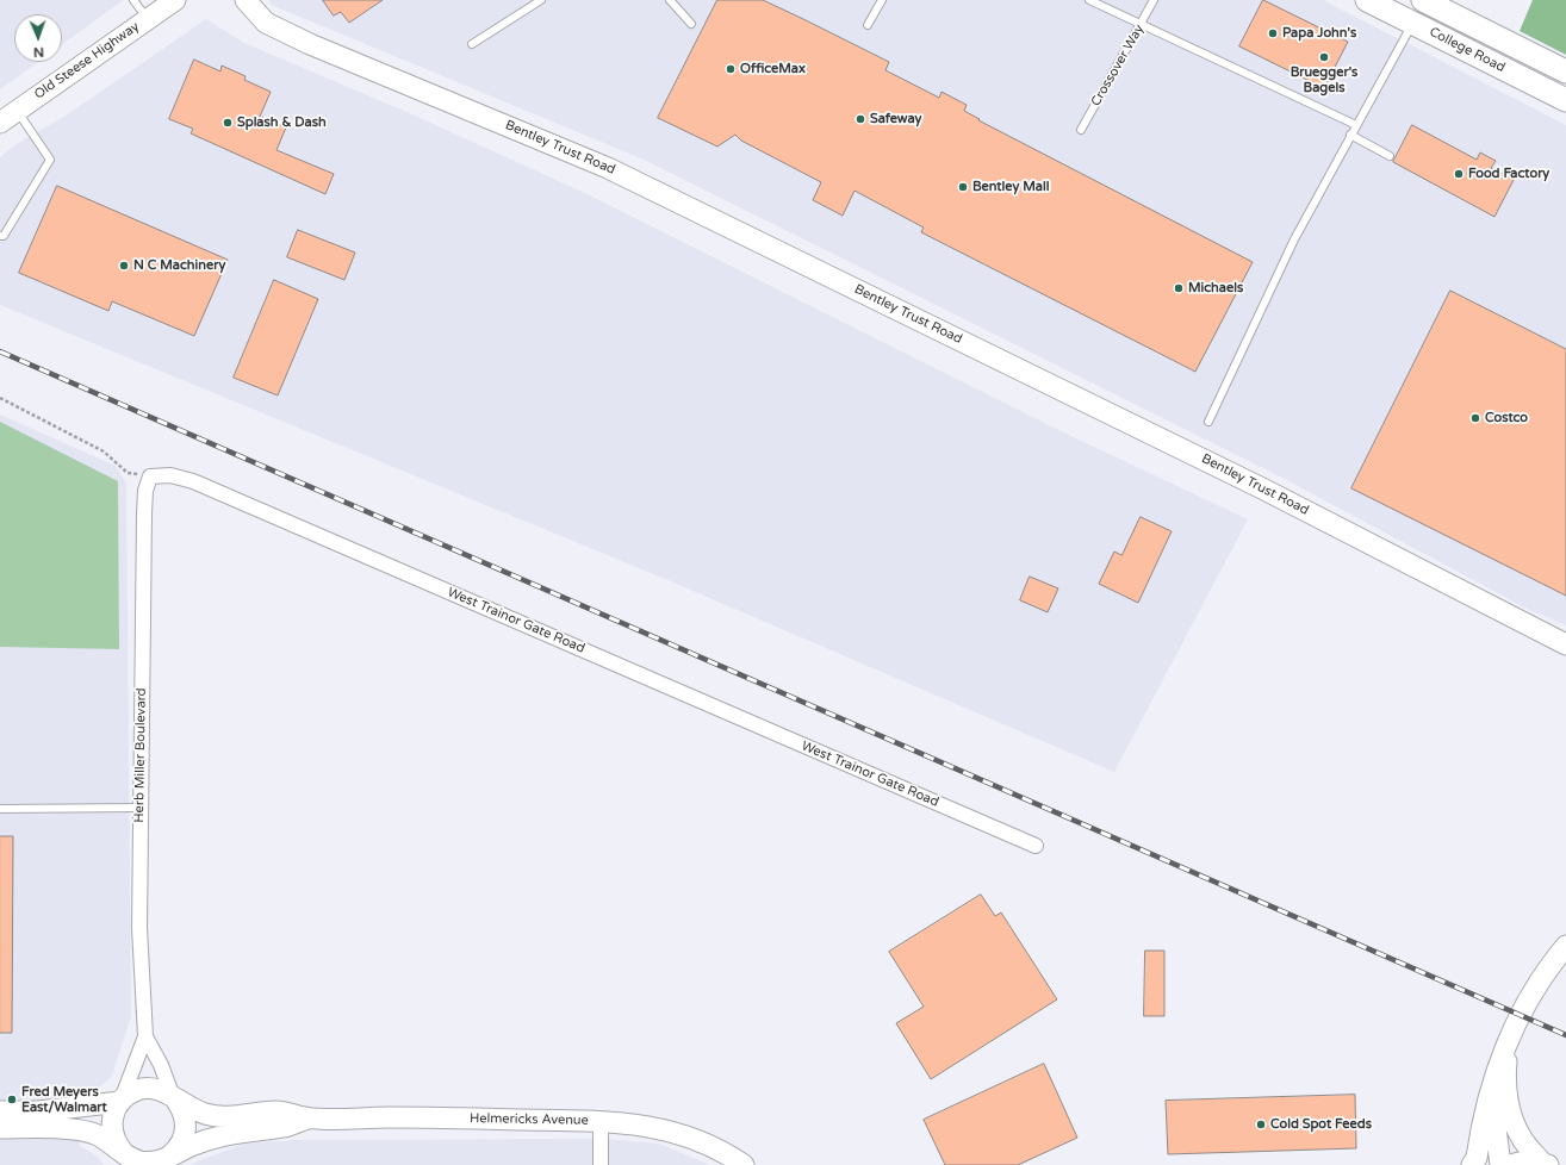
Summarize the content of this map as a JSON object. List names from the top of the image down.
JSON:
{
  "streets": {
    "main road": ["College Road"],
    "street": [
      "Old Steese Highway",
      "Bentley Trust Road",
      "West Trainor Gate Road",
      "Herb Miller Boulevard",
      "Helmericks Avenue"
    ],
    "lane": ["Crossover Way"]
  },
  "crossings": [
    ["West Trainor Gate Road", "Herb Miller Boulevard"],
    ["Herb Miller Boulevard", "Helmericks Avenue"]
  ],
  "places": [
    "Papa John's",
    "Bruegger's Bagels",
    "OfficeMax",
    "Safeway",
    "Splash & Dash",
    "Food Factory",
    "Bentley Mall",
    "N C Machinery",
    "Michaels",
    "Costco",
    "Fred Meyers East/Walmart",
    "Cold Spot Feeds"
  ],
  "north": "bottom"
}
